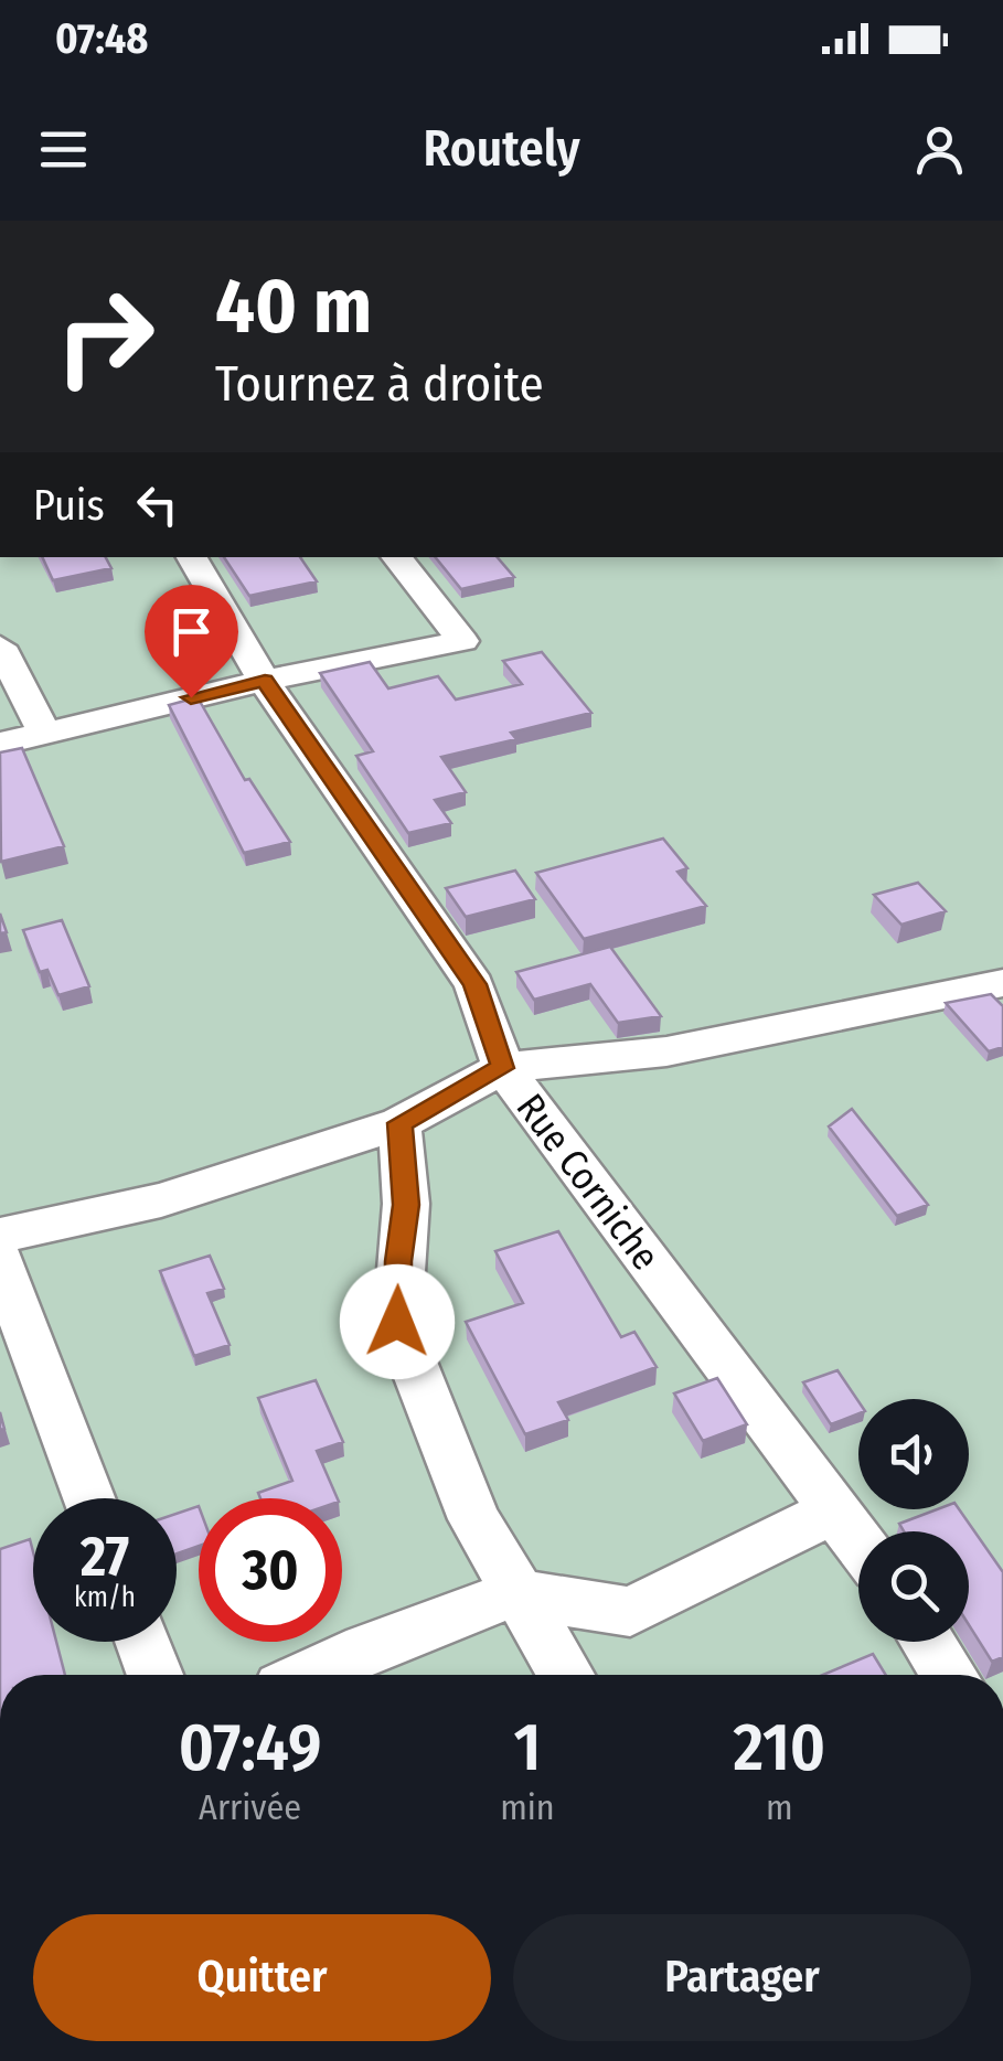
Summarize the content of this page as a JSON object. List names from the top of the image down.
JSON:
{
  "streets": {
    "street": ["Rue Corniche"]
  },
  "page": {
    "status": "07:48",
    "header": "Routely",
    "turn": ["40 m", "Tournez à droite"],
    "then": "Puis",
    "speed": "27 km/h",
    "limit": "30",
    "eta": [
      "07:49",
      "Arrivée",
      "1",
      "min",
      "210",
      "m"
    ],
    "buttons": ["Quitter", "Partager"]
  }
}
